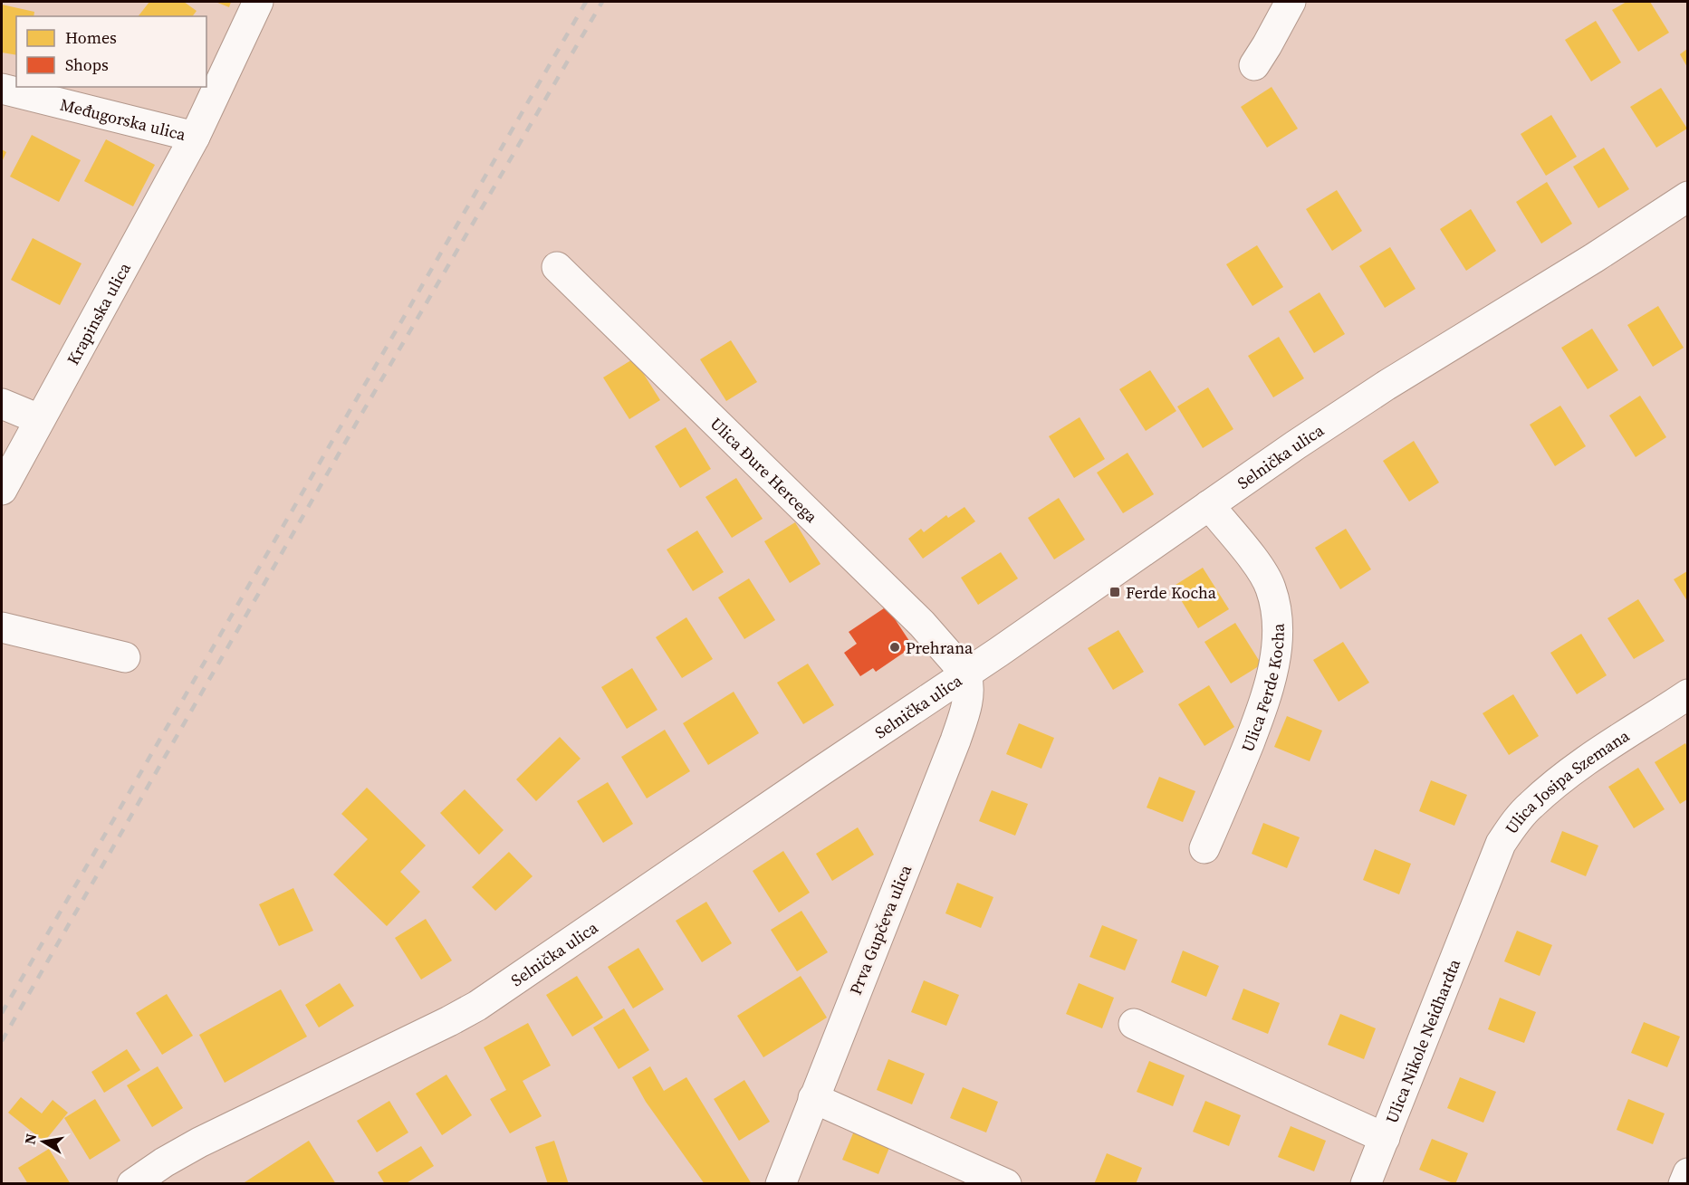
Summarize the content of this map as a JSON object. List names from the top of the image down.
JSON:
{
  "streets": {
    "street": [
      "Međugorska ulica",
      "Krapinska ulica",
      "Selnička ulica",
      "Ulica Đure Hercega",
      "Ulica Ferde Kocha",
      "Ulica Josipa Szemana",
      "Prva Gupčeva ulica",
      "Ulica Nikole Neidhardta"
    ]
  },
  "crossings": [
    ["Međugorska ulica", "Krapinska ulica"],
    ["Selnička ulica", "Ulica Đure Hercega"],
    ["Selnička ulica", "Ulica Ferde Kocha"],
    ["Selnička ulica", "Prva Gupčeva ulica"],
    ["Ulica Đure Hercega", "Prva Gupčeva ulica"],
    ["Ulica Josipa Szemana", "Ulica Nikole Neidhardta"]
  ],
  "places": {
    "transit": ["Ferde Kocha"],
    "other": ["Prehrana"]
  },
  "legend": ["Homes", "Shops"],
  "north": "left"
}
